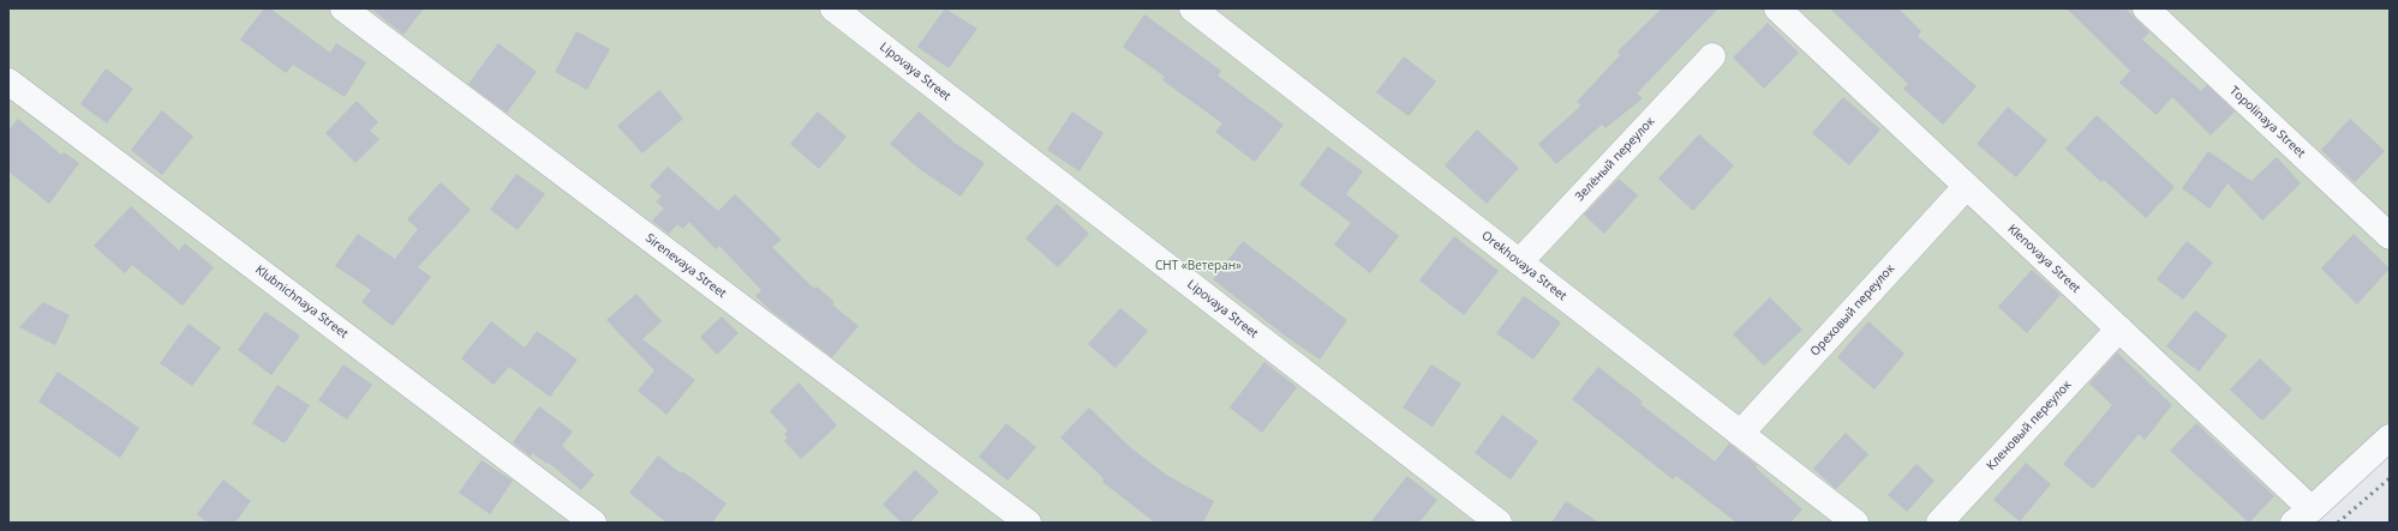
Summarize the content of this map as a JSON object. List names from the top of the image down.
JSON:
{
  "streets": {
    "street": [
      "Lipovaya Street",
      "Topolinaya Street",
      "Зелёный переулок",
      "Klenovaya Street",
      "Sirenevaya Street",
      "Orekhovaya Street",
      "Klubnichnaya Street",
      "Ореховый переулок",
      "Кленовый переулок"
    ]
  },
  "crossings": [
    ["Зелёный переулок", "Orekhovaya Street"],
    ["Klenovaya Street", "Ореховый переулок"],
    ["Klenovaya Street", "Кленовый переулок"],
    ["Orekhovaya Street", "Ореховый переулок"]
  ],
  "parks": ["СНТ «Ветеран»"]
}
